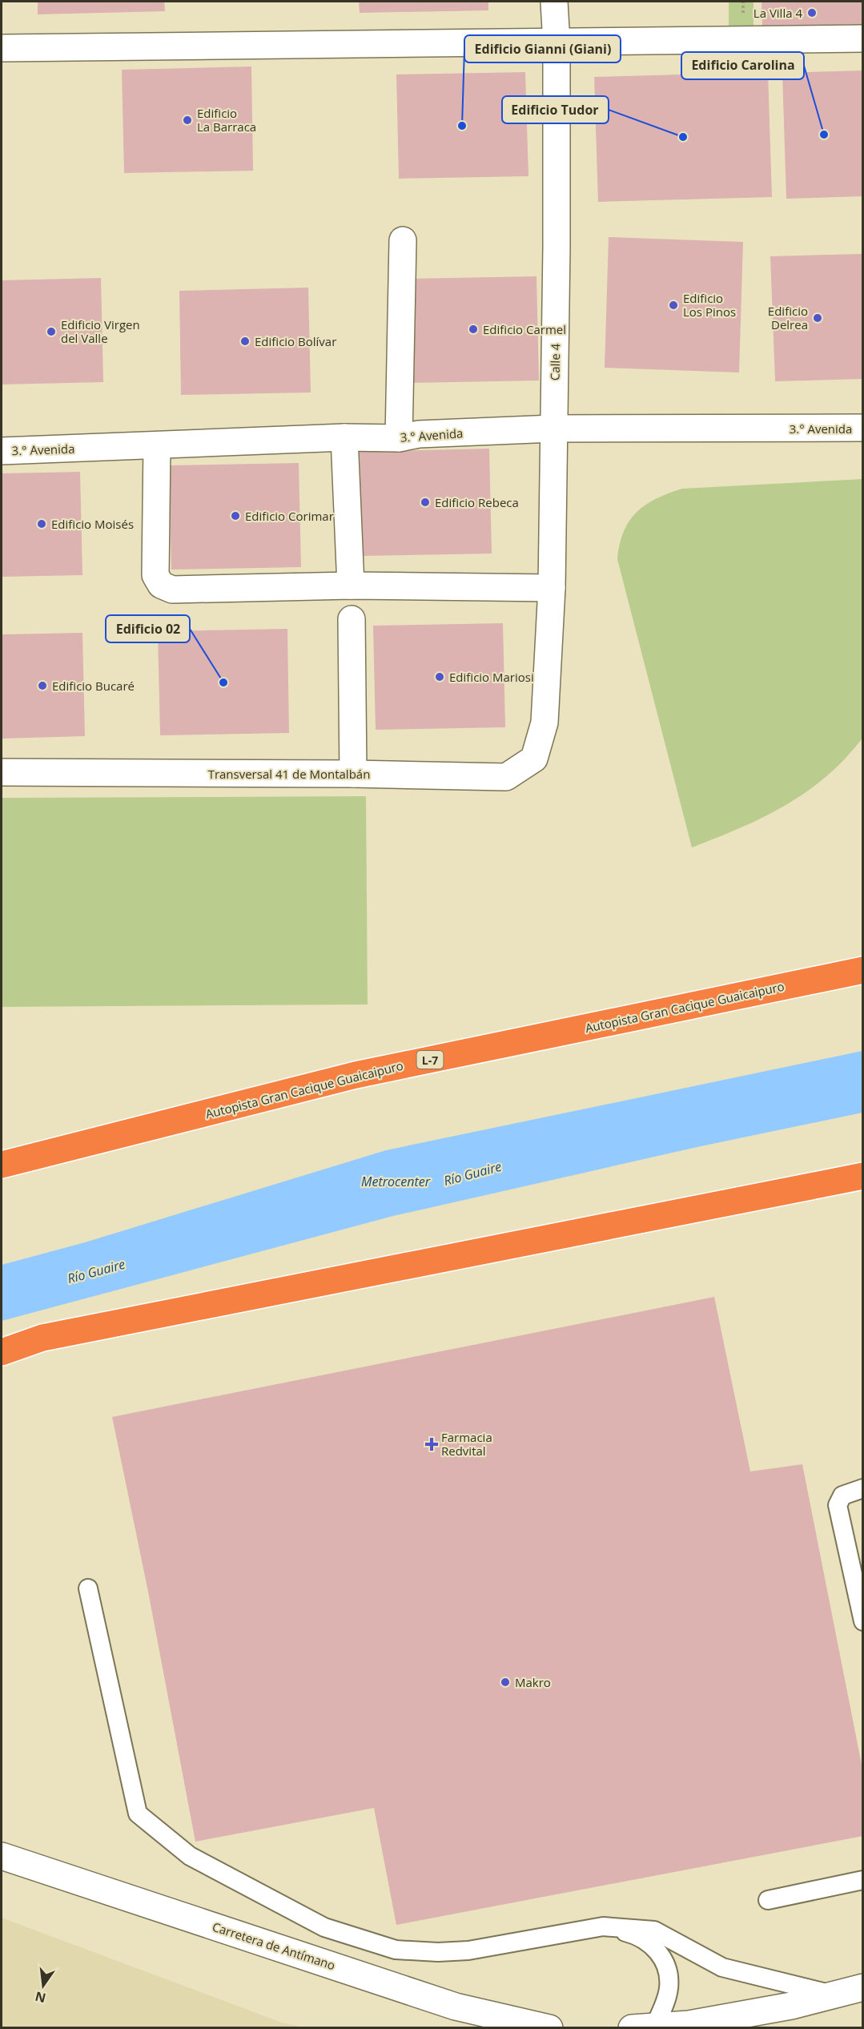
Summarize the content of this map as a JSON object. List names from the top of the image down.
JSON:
{
  "streets": {
    "highway": ["Autopista Gran Cacique Guaicaipuro", "L-7"],
    "street": [
      "Calle 4",
      "3.° Avenida",
      "Transversal 41 de Montalbán",
      "Carretera de Antímano"
    ]
  },
  "crossings": [
    ["Calle 4", "3.° Avenida"],
    ["Calle 4", "Transversal 41 de Montalbán"]
  ],
  "water": ["Río Guaire", "Metrocenter"],
  "places": {
    "other": [
      "La Villa 4",
      "Edificio La Barraca",
      "Edificio Gianni (Giani)",
      "Edificio Carolina",
      "Edificio Tudor",
      "Edificio Los Pinos",
      "Edificio Delrea",
      "Edificio Carmel",
      "Edificio Virgen del Valle",
      "Edificio Bolívar",
      "Edificio Rebeca",
      "Edificio Corimar",
      "Edificio Moisés",
      "Edificio Mariosi",
      "Edificio 02",
      "Edificio Bucaré",
      "Makro"
    ],
    "health": ["Farmacia Redvital"]
  },
  "north": "bottom"
}
